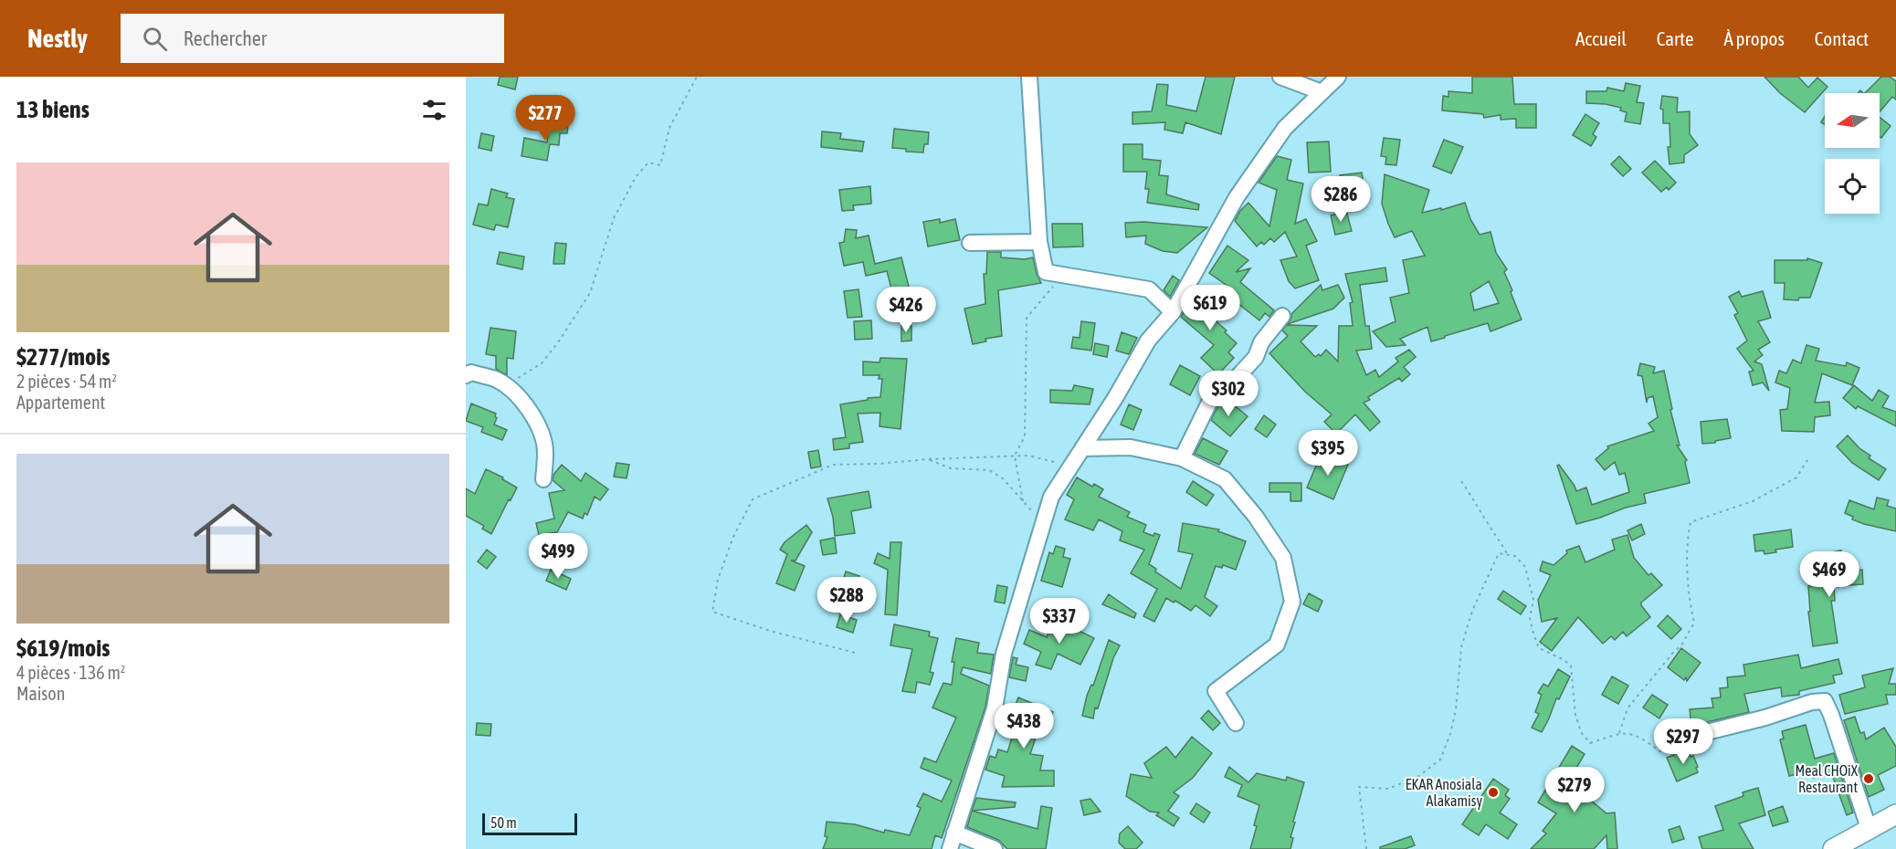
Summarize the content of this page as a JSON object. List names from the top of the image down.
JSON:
{
  "places": ["Meal CHOiX Restaurant", "EKAR Anosiala Alakamisy"],
  "scale_bar": "50 m",
  "north": "left",
  "page": {
    "header": "Nestly",
    "search": "Rechercher",
    "nav": [
      "Accueil",
      "Carte",
      "À propos",
      "Contact"
    ],
    "heading": "13 biens",
    "price": [
      "$277",
      "$286",
      "$619",
      "$426",
      "$302",
      "$395",
      "$499",
      "$469",
      "$288",
      "$337",
      "$438",
      "$297",
      "$279"
    ],
    "list": [
      {
        "name": "$277/mois",
        "note": "2 pièces · 54 m² · Appartement"
      },
      {
        "name": "$619/mois",
        "note": "4 pièces · 136 m² · Maison"
      }
    ],
    "scale": "50 m"
  }
}
